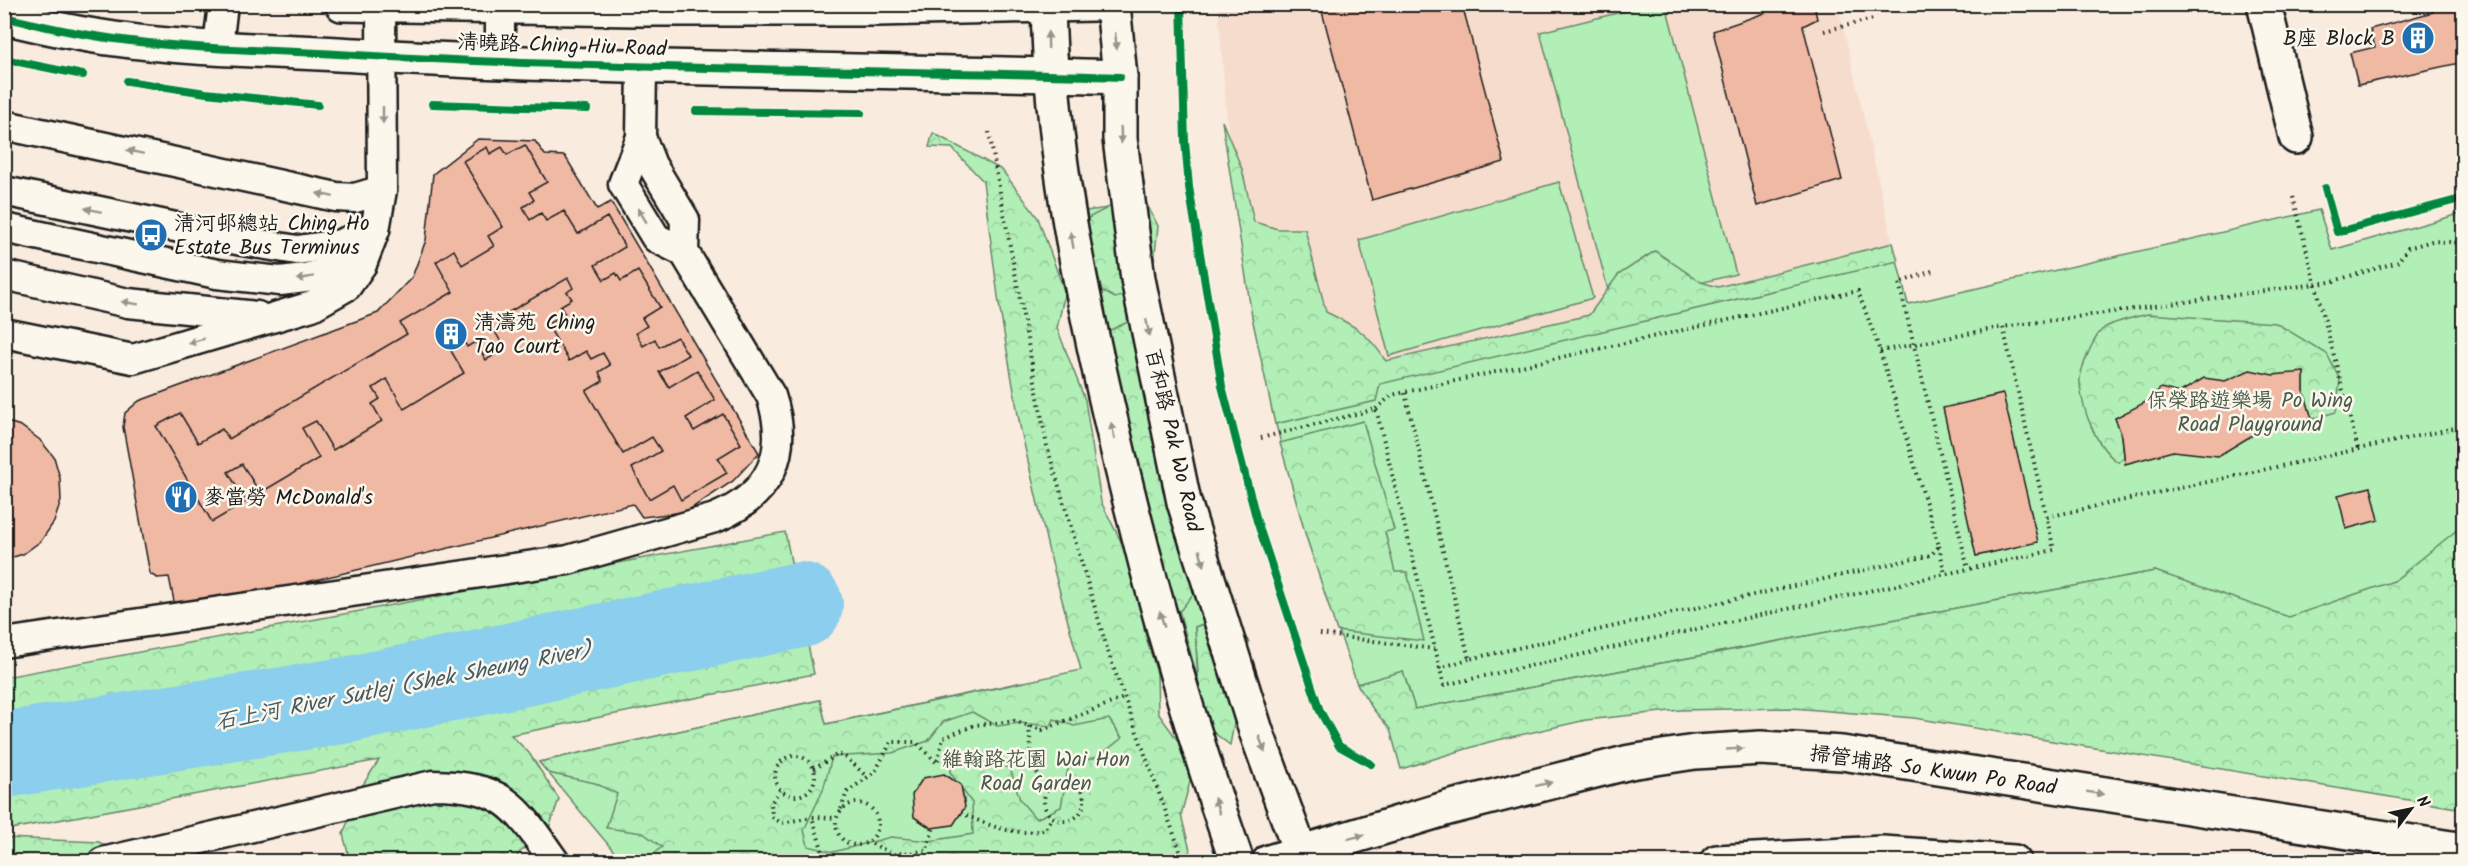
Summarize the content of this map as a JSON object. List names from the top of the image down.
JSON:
{
  "streets": {
    "main road": ["清曉路 Ching Hiu Road", "百和路 Pak Wo Road", "掃管埔路 So Kwun Po Road"]
  },
  "crossings": [
    ["清曉路 Ching Hiu Road", "百和路 Pak Wo Road"],
    ["百和路 Pak Wo Road", "掃管埔路 So Kwun Po Road"]
  ],
  "one_way": ["掃管埔路 So Kwun Po Road"],
  "water": ["石上河 River Sutlej (Shek Sheung River)"],
  "parks": ["保榮路遊樂場 Po Wing Road Playground", "維翰路花園 Wai Hon Road Garden"],
  "places": {
    "building": ["B座 Block B", "清濤苑 Ching Tao Court"],
    "bus stop": ["清河邨總站 Ching Ho Estate Bus Terminus"],
    "restaurant": ["麥當勞 McDonald's"]
  },
  "north": "top right"
}
